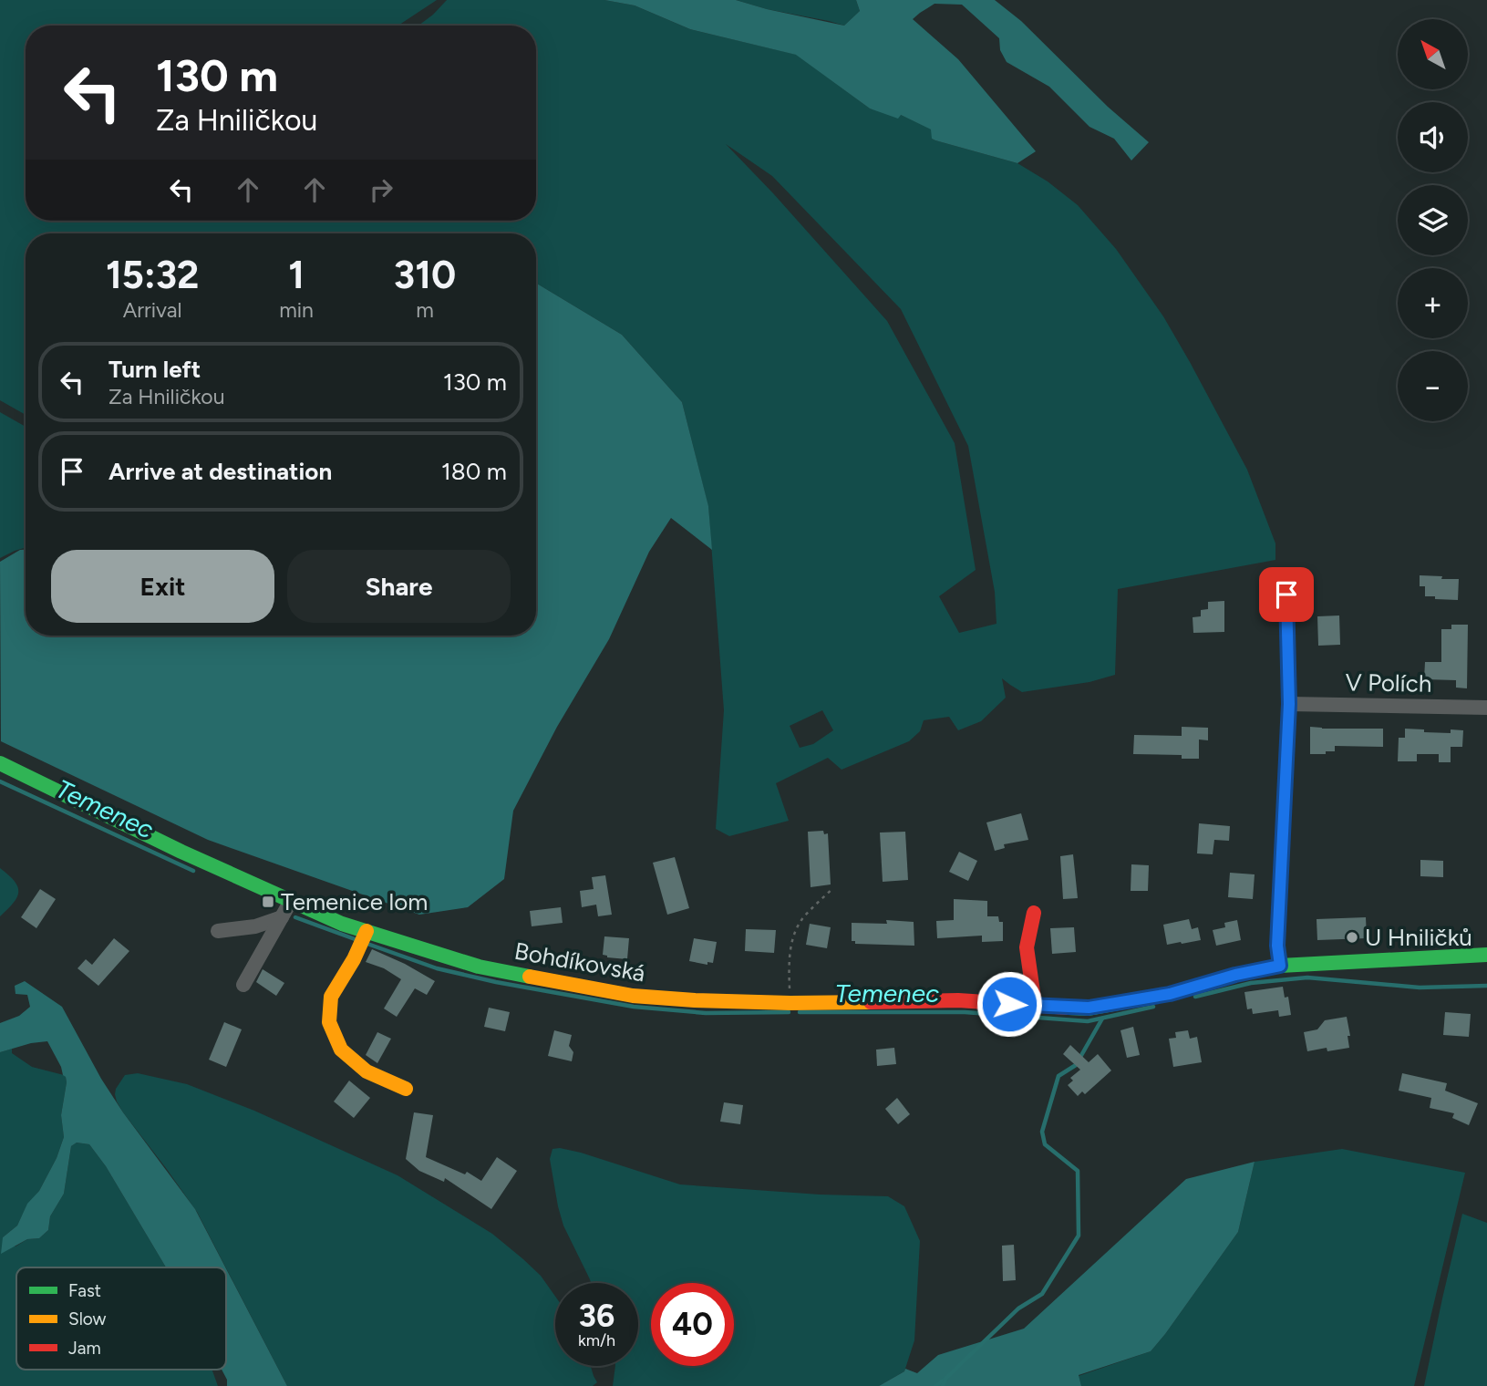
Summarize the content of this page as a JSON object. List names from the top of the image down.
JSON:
{
  "streets": {
    "street": ["V Polích", "Bohdíkovská"]
  },
  "water": ["Temenec"],
  "places": {
    "transit": ["Temenice lom"],
    "other": ["U Hniličků"]
  },
  "legend": ["Fast", "Slow", "Jam"],
  "north": "top left",
  "page": {
    "map_buttons": ["+", "−"],
    "turn": ["130 m", "Za Hniličkou"],
    "eta": [
      "15:32",
      "Arrival",
      "1",
      "min",
      "310",
      "m"
    ],
    "list": [
      {
        "name": "Turn left",
        "note": "Za Hniličkou",
        "value": "130 m"
      },
      {
        "name": "Arrive at destination",
        "value": "180 m"
      }
    ],
    "buttons": ["Exit", "Share"],
    "speed": "36 km/h",
    "limit": "40"
  }
}
